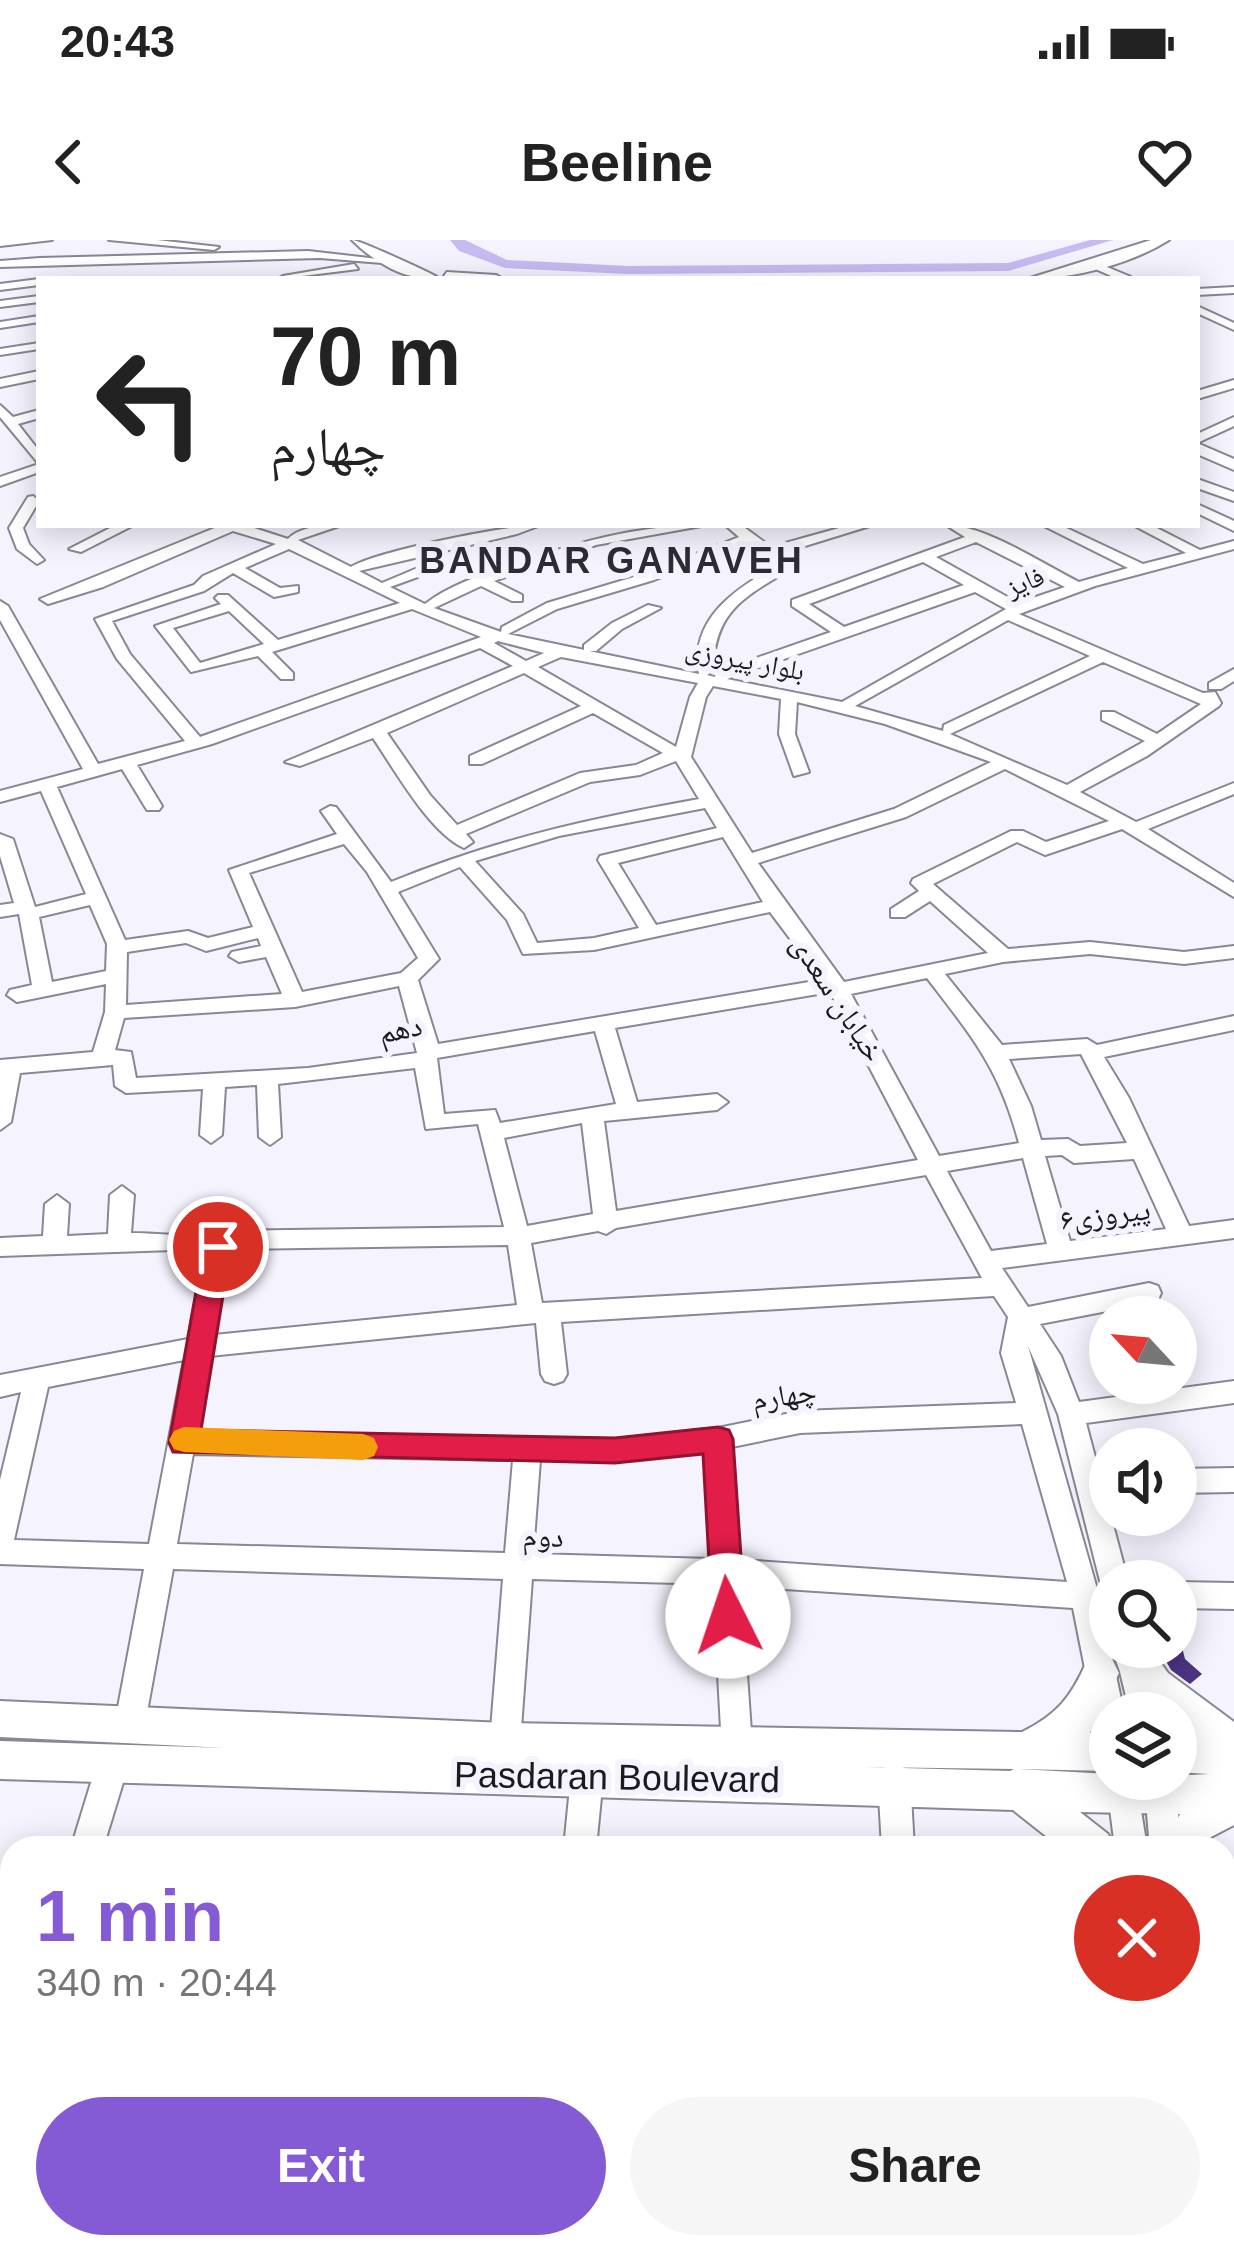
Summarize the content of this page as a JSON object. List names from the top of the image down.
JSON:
{
  "streets": {
    "main road": ["Pasdaran Boulevard"],
    "street": [
      "فایز",
      "بلوار پیروزی",
      "خیابان سعدی",
      "دهم",
      "پیروزی۶",
      "چهارم",
      "دوم"
    ]
  },
  "crossings": [
    ["فایز", "بلوار پیروزی"],
    ["خیابان سعدی", "دهم"],
    ["خیابان سعدی", "پیروزی۶"]
  ],
  "districts": ["BANDAR GANAVEH"],
  "north": "top left",
  "page": {
    "status": "20:43",
    "header": "Beeline",
    "turn": ["70 m", "چهارم"],
    "heading": ["1 min", "340 m · 20:44"],
    "buttons": ["Exit", "Share"]
  }
}
